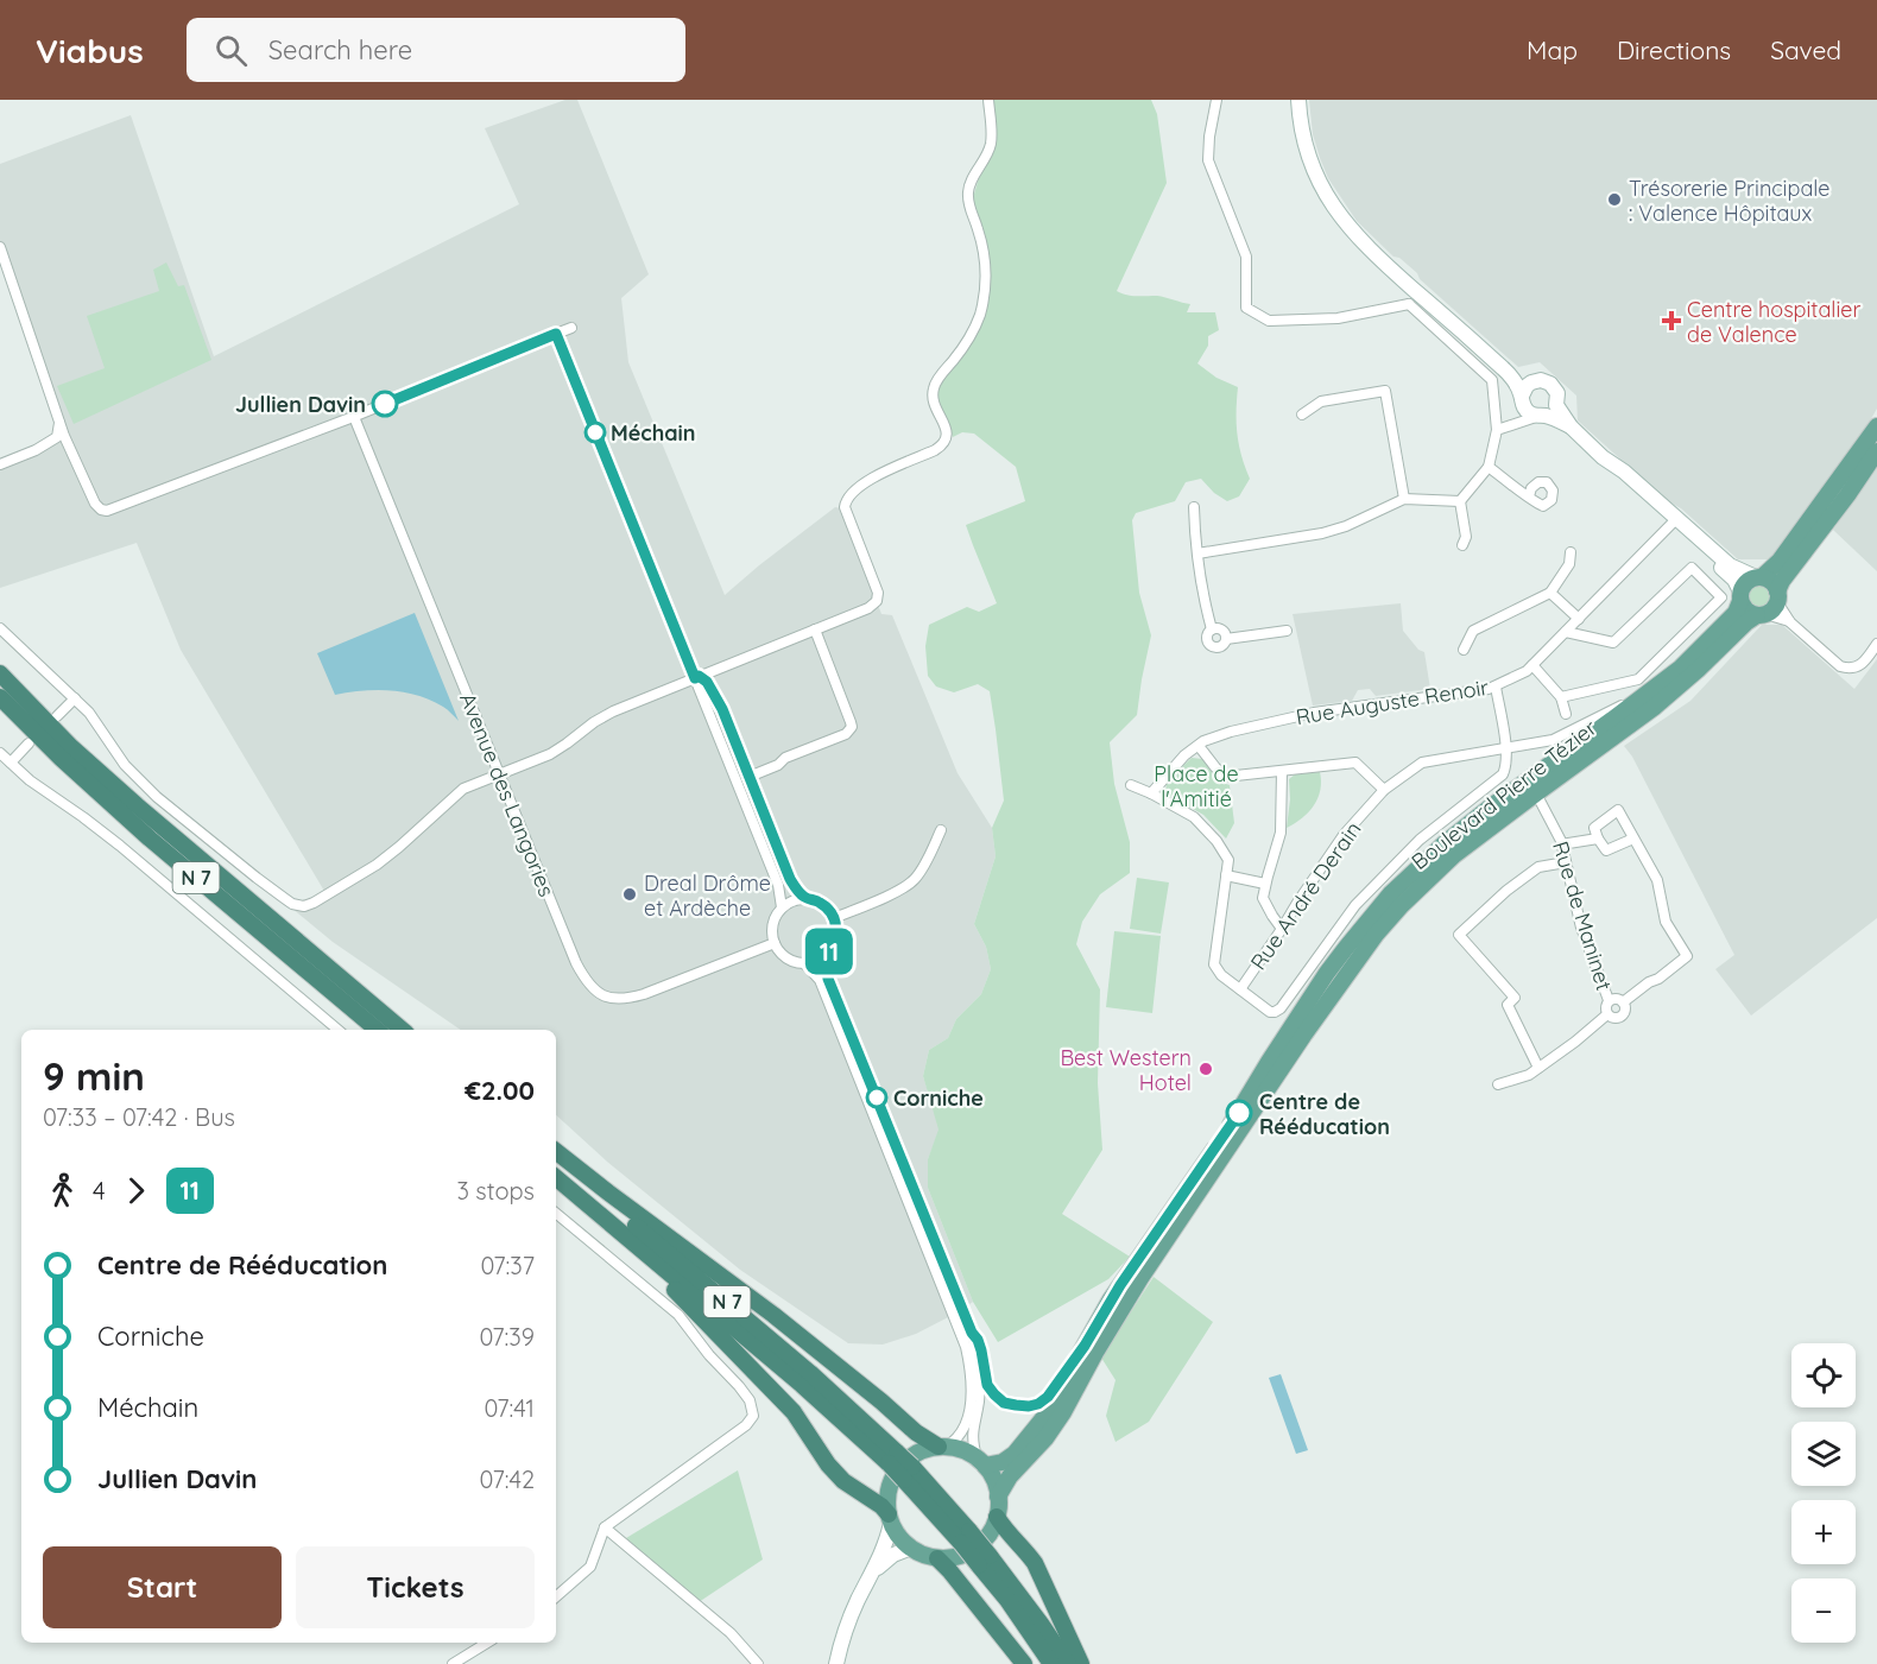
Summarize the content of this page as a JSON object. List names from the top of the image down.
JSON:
{
  "streets": {
    "highway": ["N 7"],
    "main road": ["Boulevard Pierre Tézier"],
    "street": [
      "Rue Auguste Renoir",
      "Avenue des Langories",
      "Rue André Derain",
      "Rue de Maninet"
    ]
  },
  "crossings": [
    ["Boulevard Pierre Tézier", "Rue André Derain"],
    ["Boulevard Pierre Tézier", "Rue de Maninet"]
  ],
  "parks": ["Place de l'Amitié"],
  "places": {
    "other": [
      "Trésorerie Principale : Valence Hôpitaux",
      "Jullien Davin",
      "Méchain",
      "Dreal Drôme et Ardèche",
      "Best Western Hotel",
      "Corniche",
      "Centre de Rééducation"
    ],
    "health": ["Centre hospitalier de Valence"]
  },
  "lines": ["bus line 11"],
  "page": {
    "header": "Viabus",
    "search": "Search here",
    "nav": ["Map", "Directions", "Saved"],
    "on_map": "11",
    "heading": ["9 min", "07:33 – 07:42 · Bus", "€2.00"],
    "legs": ["4", "11", "3 stops"],
    "list": [
      {
        "name": "Centre de Rééducation",
        "value": "07:37"
      },
      {
        "name": "Corniche",
        "value": "07:39"
      },
      {
        "name": "Méchain",
        "value": "07:41"
      },
      {
        "name": "Jullien Davin",
        "value": "07:42"
      }
    ],
    "map_buttons": ["+", "−"],
    "buttons": ["Start", "Tickets"]
  }
}
